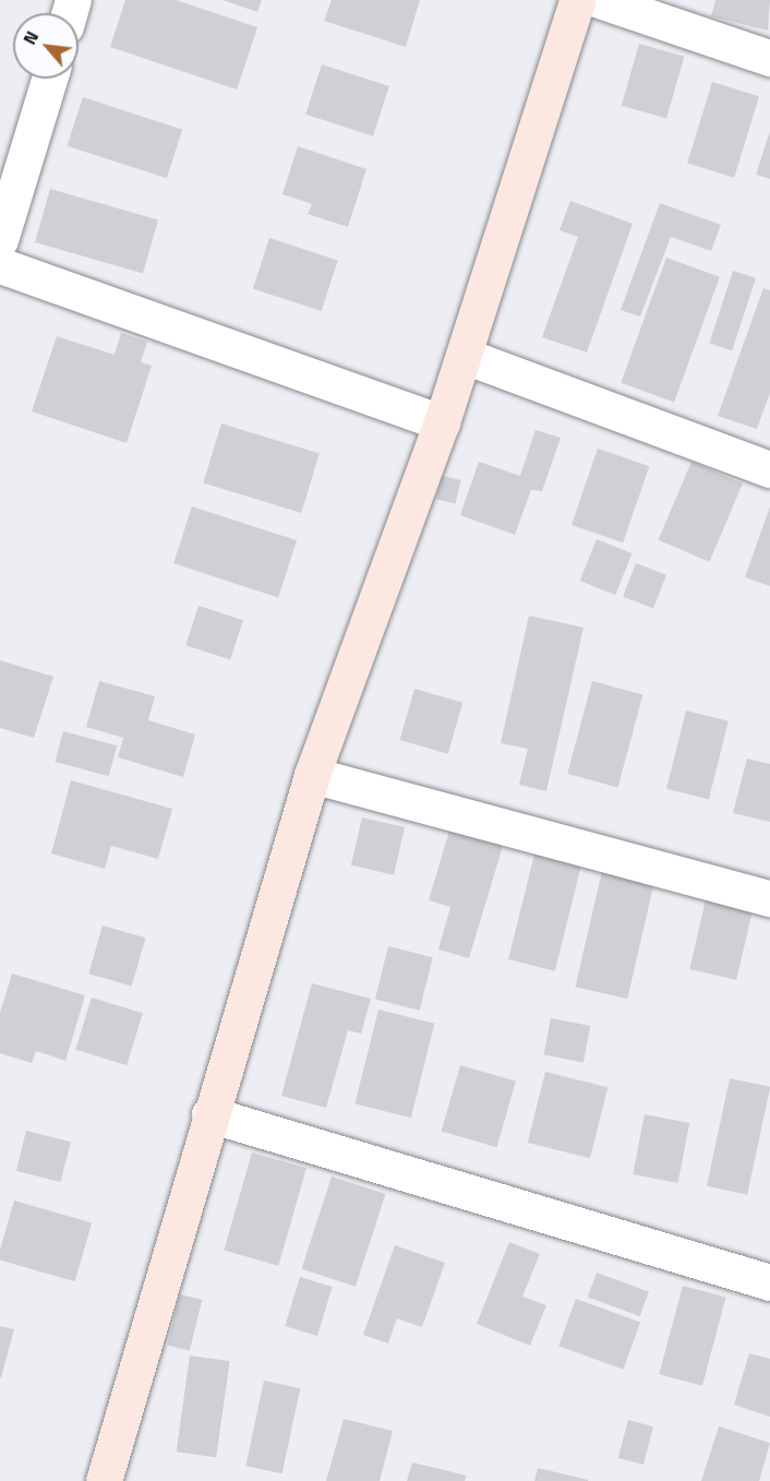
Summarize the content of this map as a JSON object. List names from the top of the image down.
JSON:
{
  "north": "top left"
}
